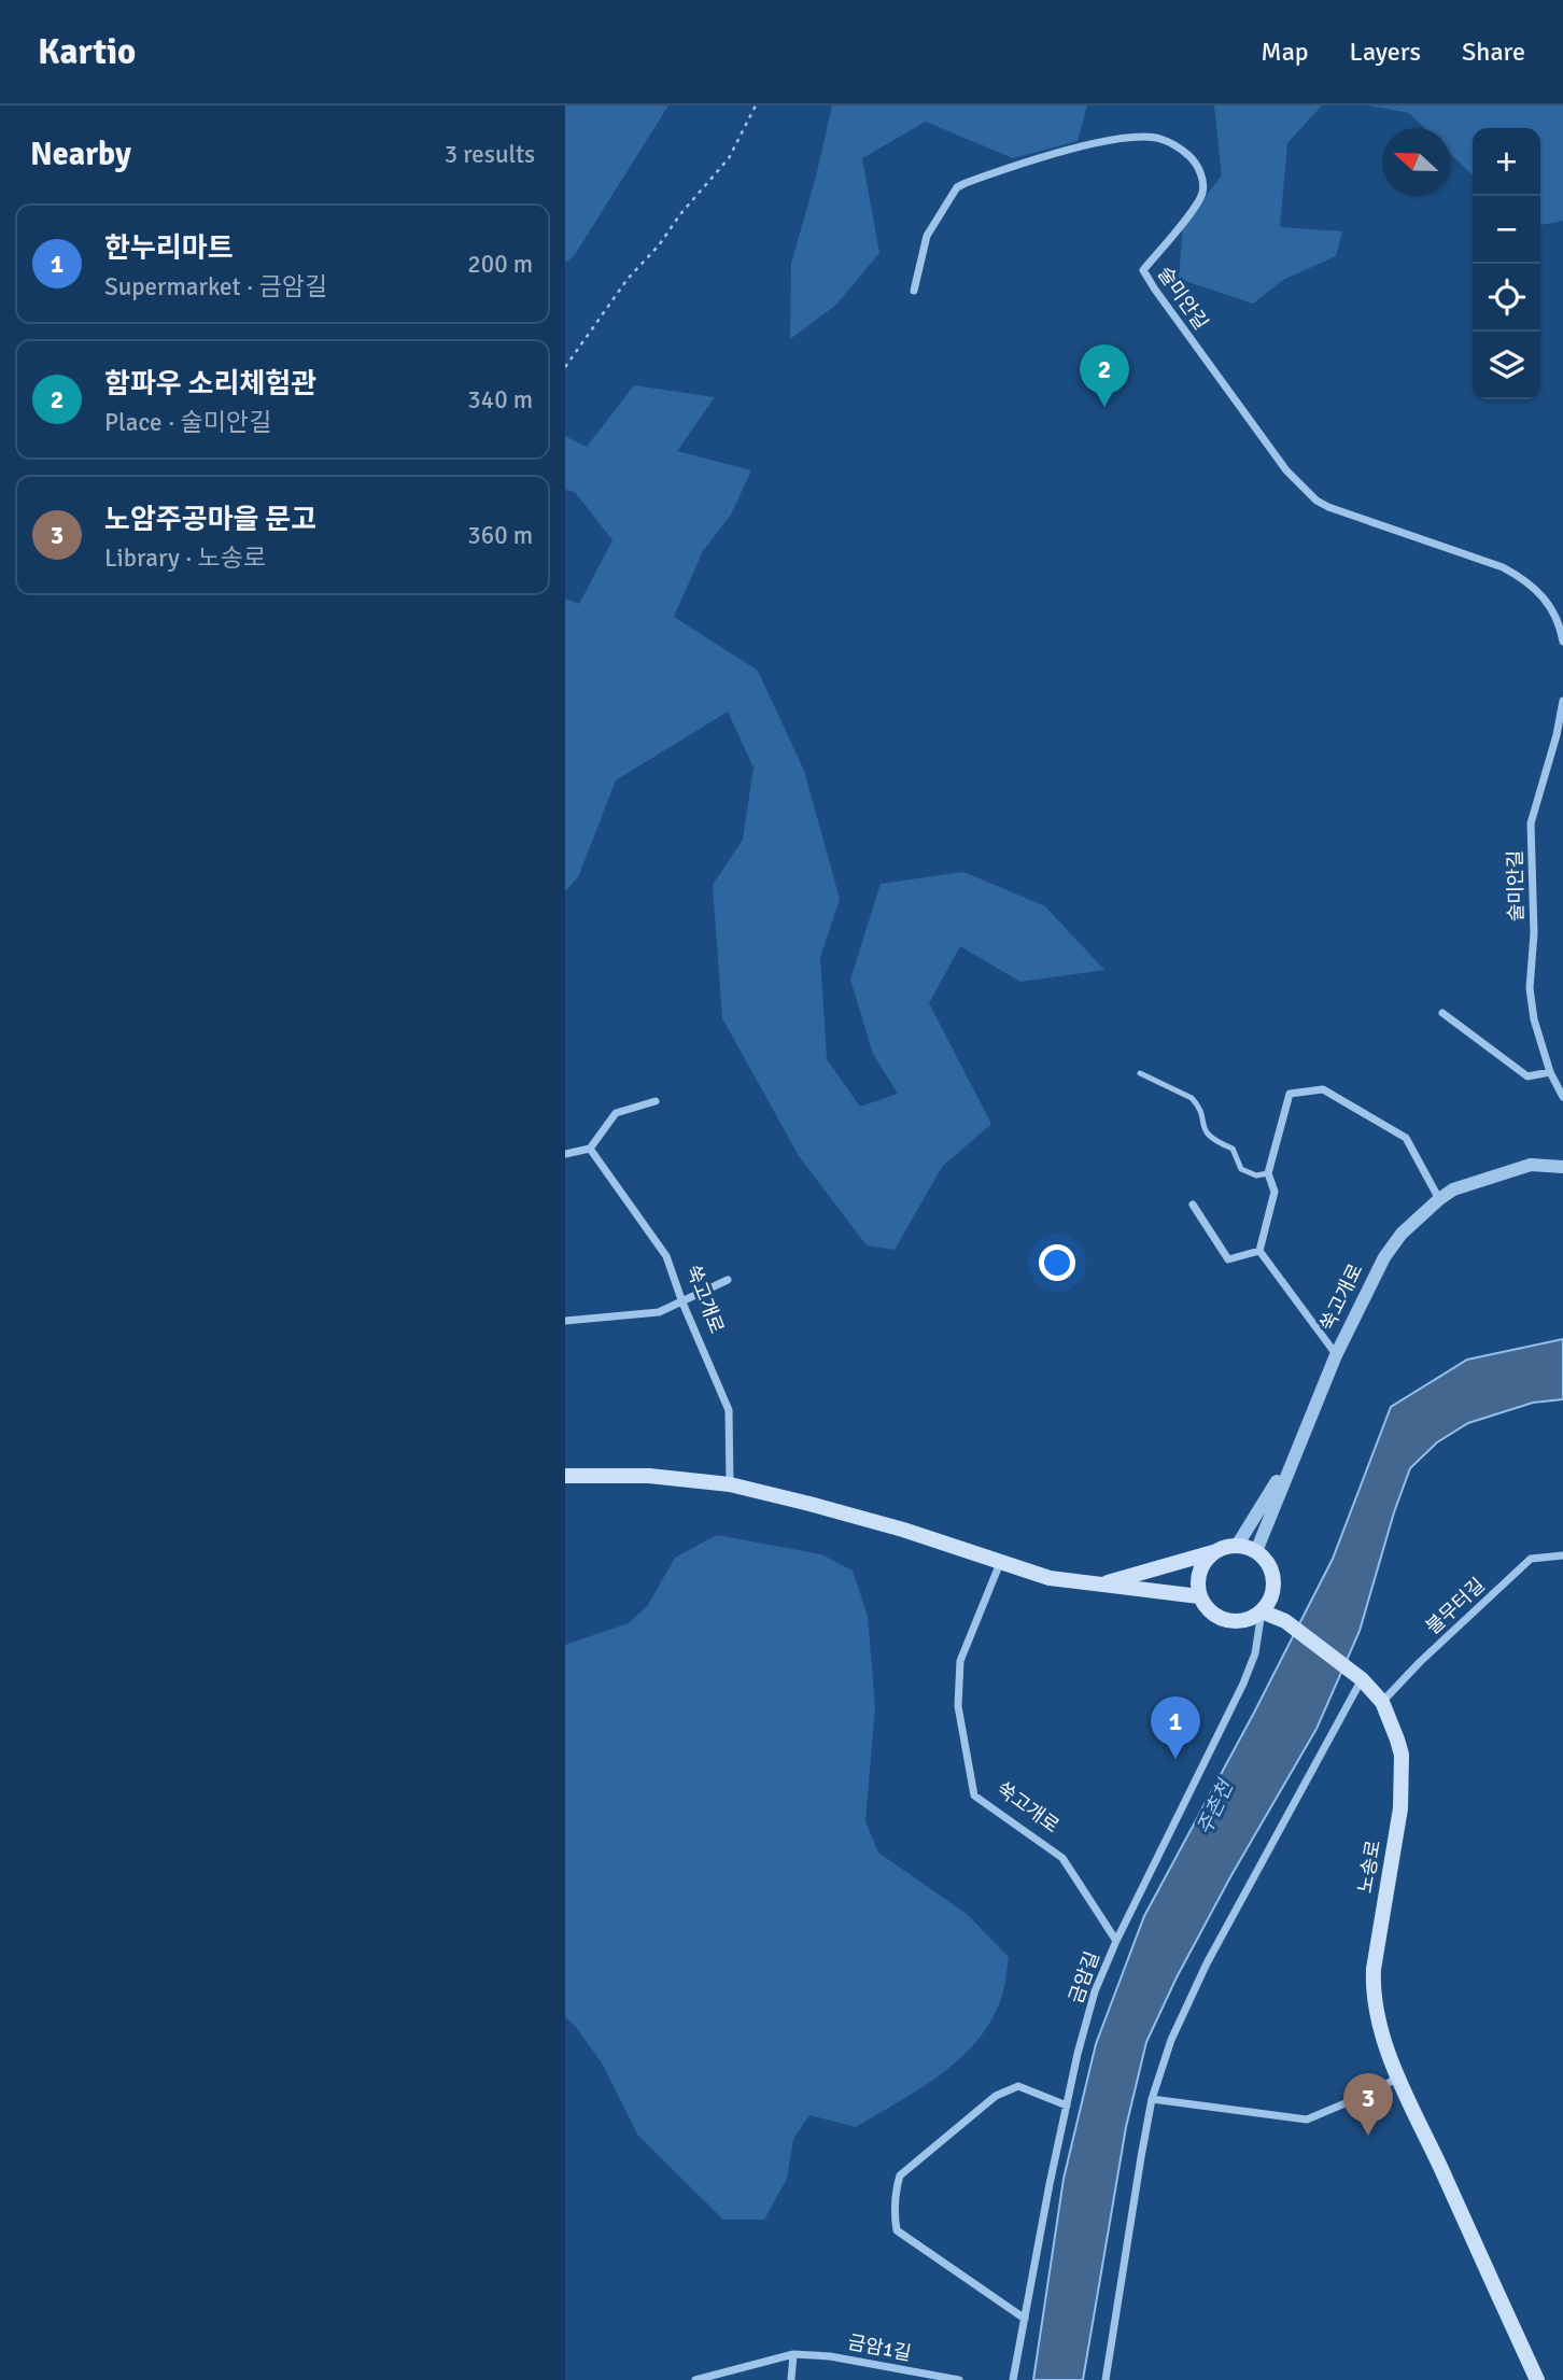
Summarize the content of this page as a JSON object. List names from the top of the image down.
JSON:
{
  "streets": {
    "main road": ["노송로"],
    "street": [
      "술미안길",
      "쑥고개로",
      "불무터길",
      "금암길",
      "금암1길"
    ]
  },
  "crossings": [
    ["쑥고개로", "노송로"],
    ["쑥고개로", "금암길"],
    ["불무터길", "노송로"],
    ["노송로", "금암길"]
  ],
  "water": ["주촌천"],
  "north": "left",
  "page": {
    "header": "Kartio",
    "nav": ["Map", "Layers", "Share"],
    "heading": ["Nearby", "3 results"],
    "map_buttons": ["+", "−"],
    "list": [
      {
        "mark": "1",
        "name": "한누리마트",
        "note": "Supermarket · 금암길",
        "value": "200 m"
      },
      {
        "mark": "2",
        "name": "함파우 소리체험관",
        "note": "Place · 술미안길",
        "value": "340 m"
      },
      {
        "mark": "3",
        "name": "노암주공마을 문고",
        "note": "Library · 노송로",
        "value": "360 m"
      }
    ],
    "pins": ["2", "1", "3"]
  }
}
